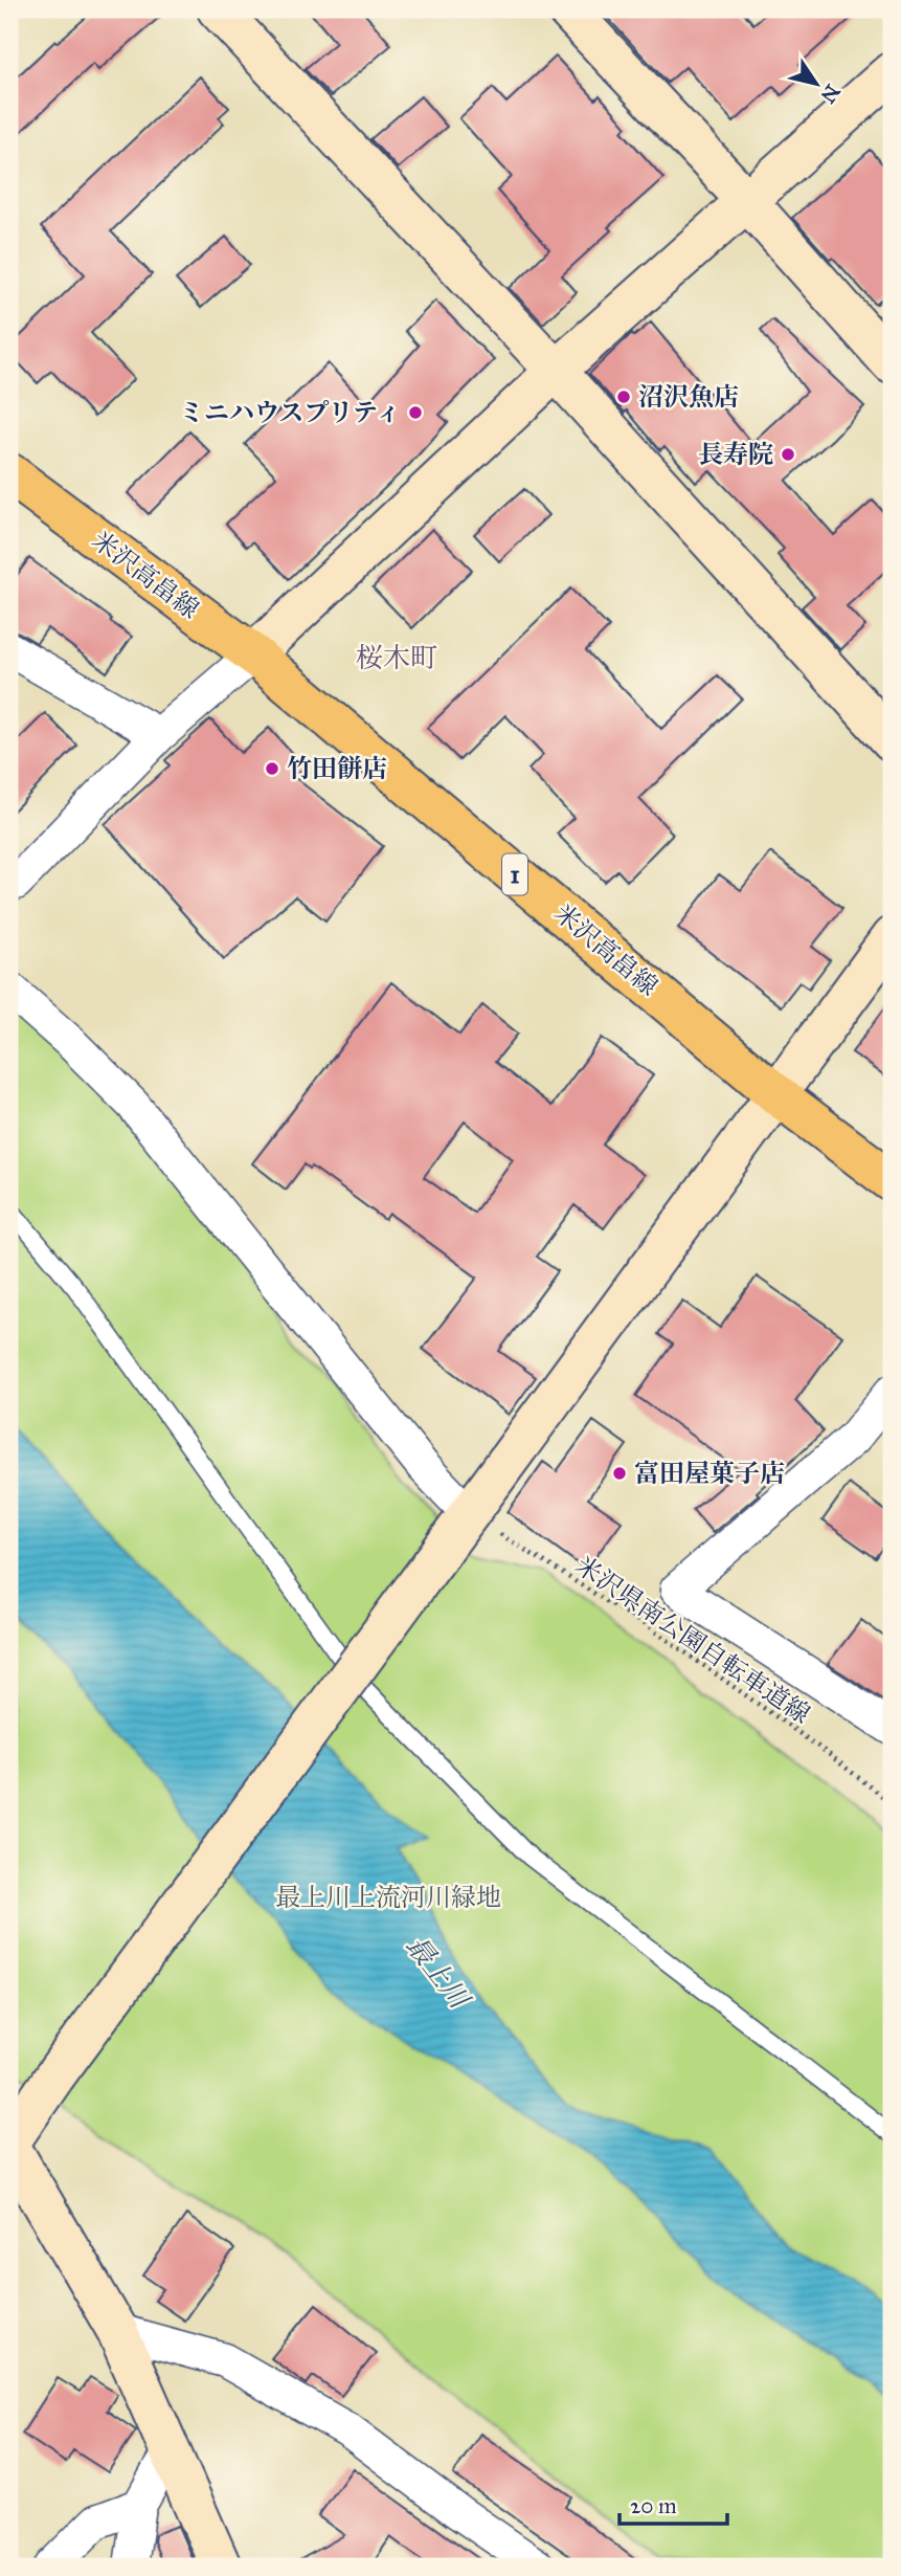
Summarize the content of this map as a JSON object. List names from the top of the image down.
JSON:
{
  "streets": {
    "main road": ["米沢高畠線", "1"],
    "path": ["米沢県南公園自転車道線"]
  },
  "districts": ["桜木町"],
  "water": ["最上川"],
  "parks": ["最上川上流河川緑地"],
  "places": [
    "沼沢魚店",
    "ミニハウスプリティ",
    "長寿院",
    "竹田餅店",
    "富田屋菓子店"
  ],
  "scale_bar": "20 m",
  "north": "bottom right"
}
